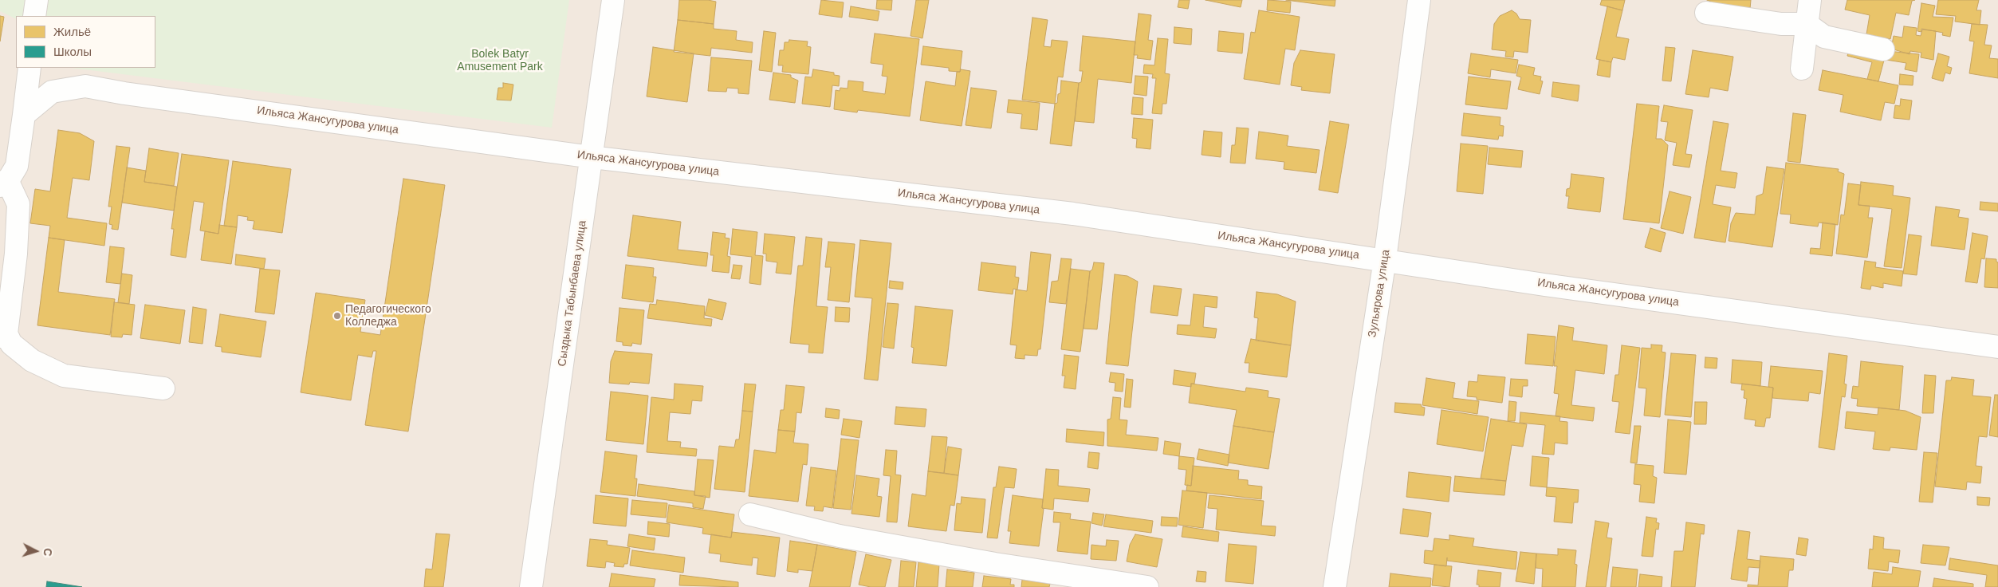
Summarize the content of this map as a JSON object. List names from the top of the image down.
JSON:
{
  "streets": {
    "street": ["Ильяса Жансугурова улица", "Сыздыка Табынбаева улица", "Зульярова улица"]
  },
  "crossings": [
    ["Ильяса Жансугурова улица", "Сыздыка Табынбаева улица"],
    ["Ильяса Жансугурова улица", "Зульярова улица"]
  ],
  "parks": ["Bolek Batyr Amusement Park"],
  "places": ["Педагогического Колледжа"],
  "legend": ["Жильё", "Школы"],
  "north": "right"
}
